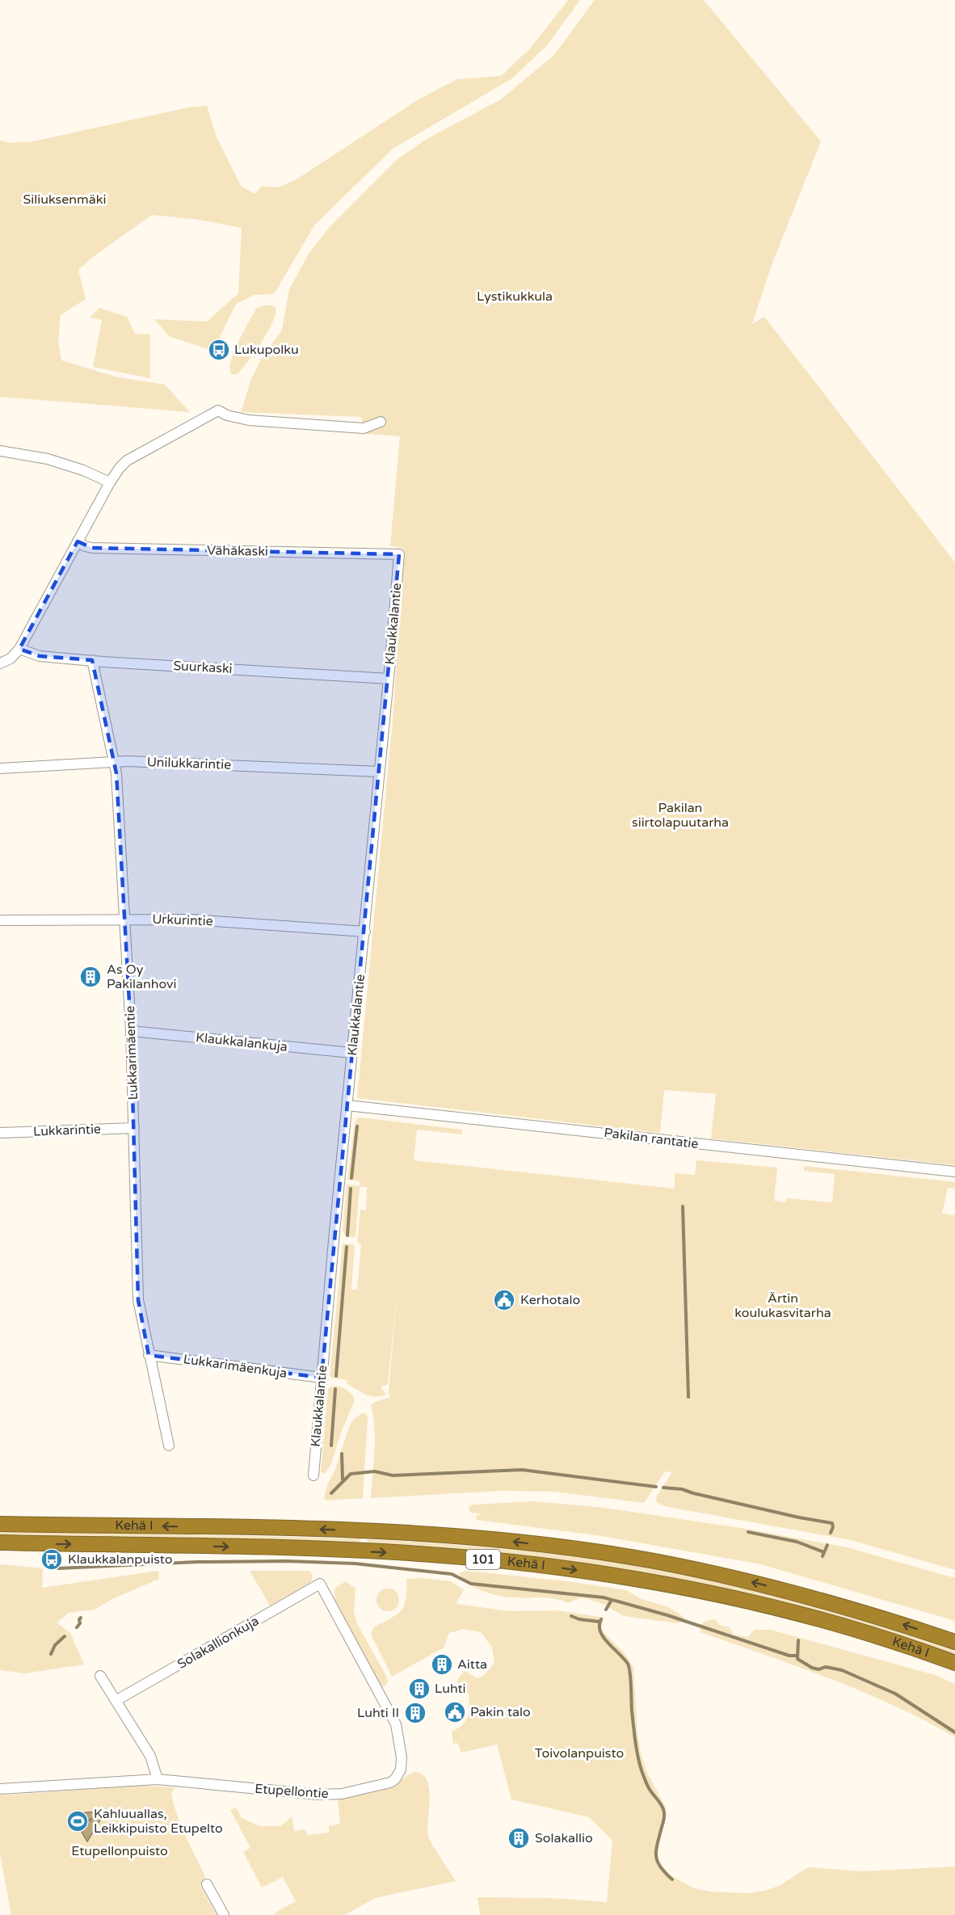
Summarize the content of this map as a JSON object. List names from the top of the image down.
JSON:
{
  "streets": {
    "highway": ["Kehä I", "101"],
    "street": [
      "Vähäkaski",
      "Klaukkalantie",
      "Suurkaski",
      "Unilukkarintie",
      "Urkurintie",
      "Klaukkalankuja",
      "Lukkarimäentie",
      "Lukkarintie",
      "Pakilan rantatie",
      "Lukkarimäenkuja",
      "Solakallionkuja",
      "Etupellontie"
    ]
  },
  "crossings": [
    ["Vähäkaski", "Klaukkalantie"],
    ["Klaukkalantie", "Suurkaski"],
    ["Klaukkalantie", "Unilukkarintie"],
    ["Klaukkalantie", "Urkurintie"],
    ["Klaukkalantie", "Klaukkalankuja"],
    ["Klaukkalantie", "Pakilan rantatie"],
    ["Klaukkalantie", "Lukkarimäenkuja"],
    ["Suurkaski", "Lukkarimäentie"],
    ["Unilukkarintie", "Lukkarimäentie"],
    ["Urkurintie", "Lukkarimäentie"],
    ["Klaukkalankuja", "Lukkarimäentie"],
    ["Lukkarimäentie", "Lukkarintie"],
    ["Lukkarimäentie", "Lukkarimäenkuja"],
    ["Solakallionkuja", "Etupellontie"]
  ],
  "parks": [
    "Siliuksenmäki",
    "Lystikukkula",
    "Pakilan siirtolapuutarha",
    "Ärtin koulukasvitarha",
    "Toivolanpuisto",
    "Etupellonpuisto"
  ],
  "places": {
    "bus stop": ["Lukupolku", "Klaukkalanpuisto"],
    "building": [
      "As Oy Pakilanhovi",
      "Aitta",
      "Luhti",
      "Luhti II",
      "Solakallio"
    ],
    "public building": ["Kerhotalo", "Pakin talo"],
    "sports": ["Kahluuallas, Leikkipuisto Etupelto"]
  }
}
